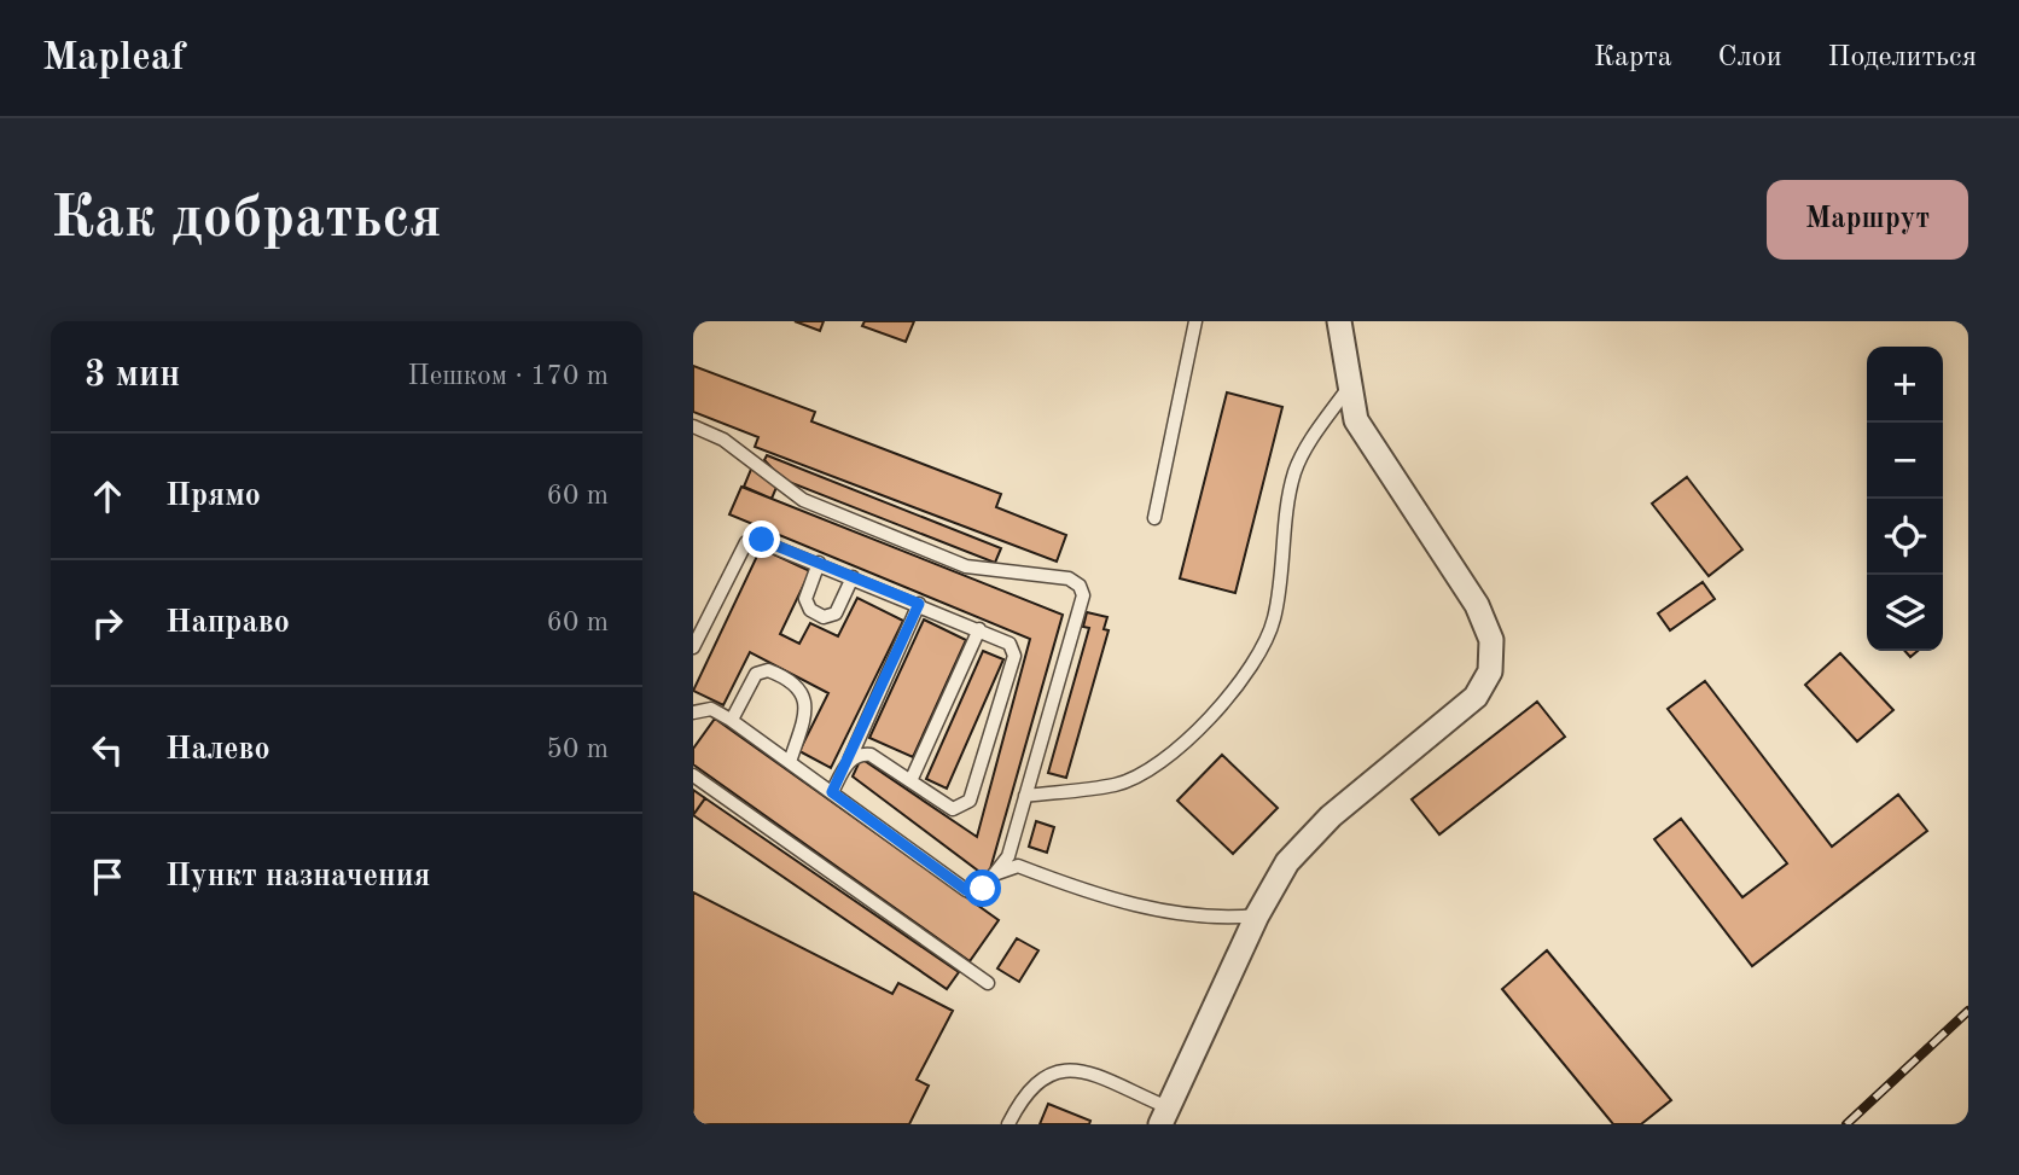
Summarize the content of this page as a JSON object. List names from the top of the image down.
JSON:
{
  "page": {
    "header": "Mapleaf",
    "nav": ["Карта", "Слои", "Поделиться"],
    "buttons": "Маршрут",
    "title": "Как добраться",
    "heading": ["3 мин", "Пешком · 170 m"],
    "map_buttons": ["+", "−"],
    "list": [
      ["Прямо", "60 m"],
      ["Направо", "60 m"],
      ["Налево", "50 m"],
      "Пункт назначения"
    ]
  }
}
